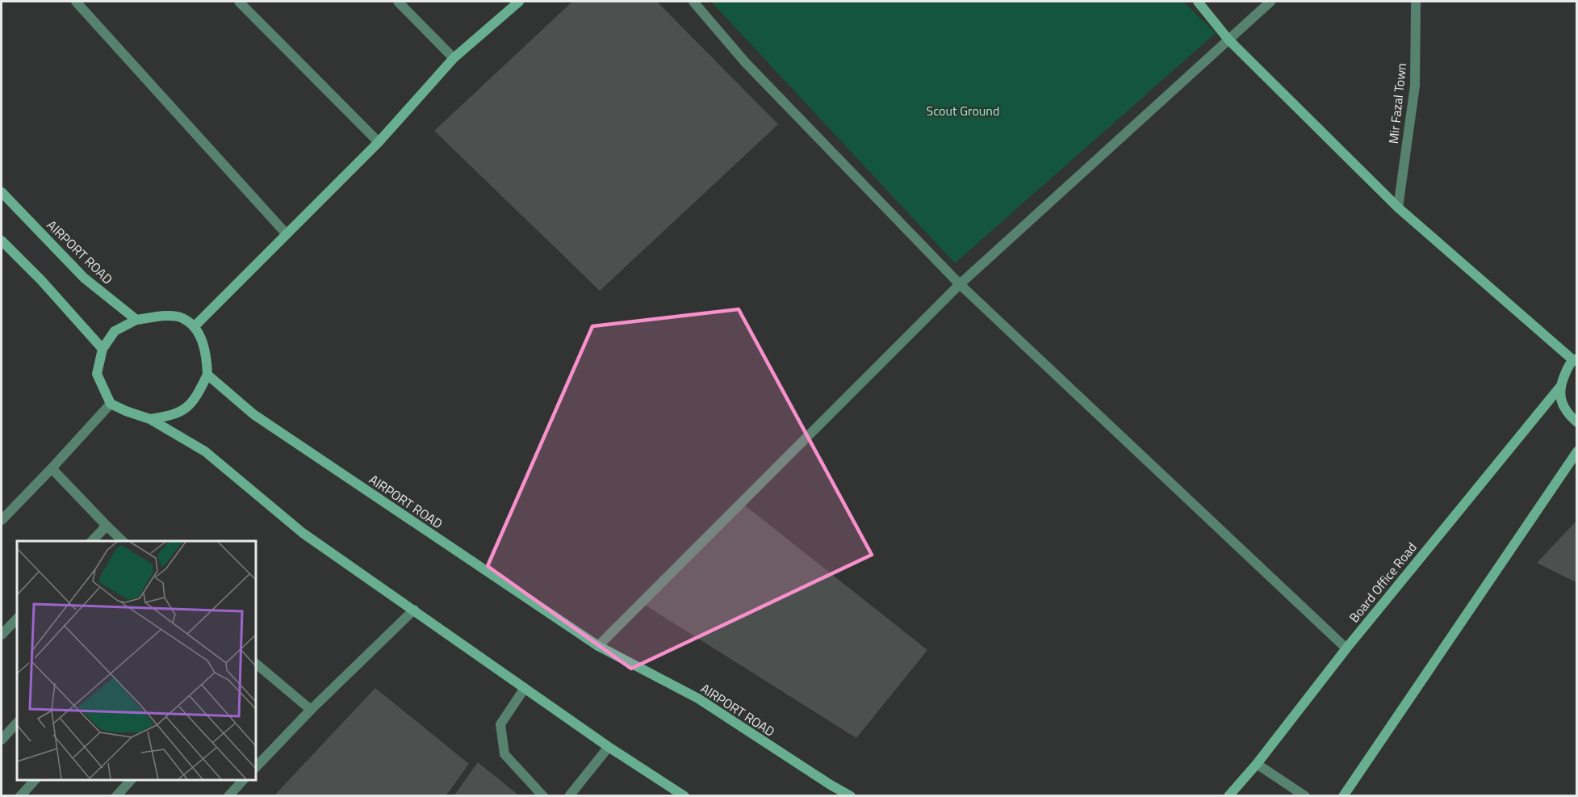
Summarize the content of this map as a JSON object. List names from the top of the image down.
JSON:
{
  "streets": {
    "main road": ["AIRPORT ROAD", "Board Office Road"],
    "street": ["Mir Fazal Town"]
  },
  "parks": ["Scout Ground"]
}
